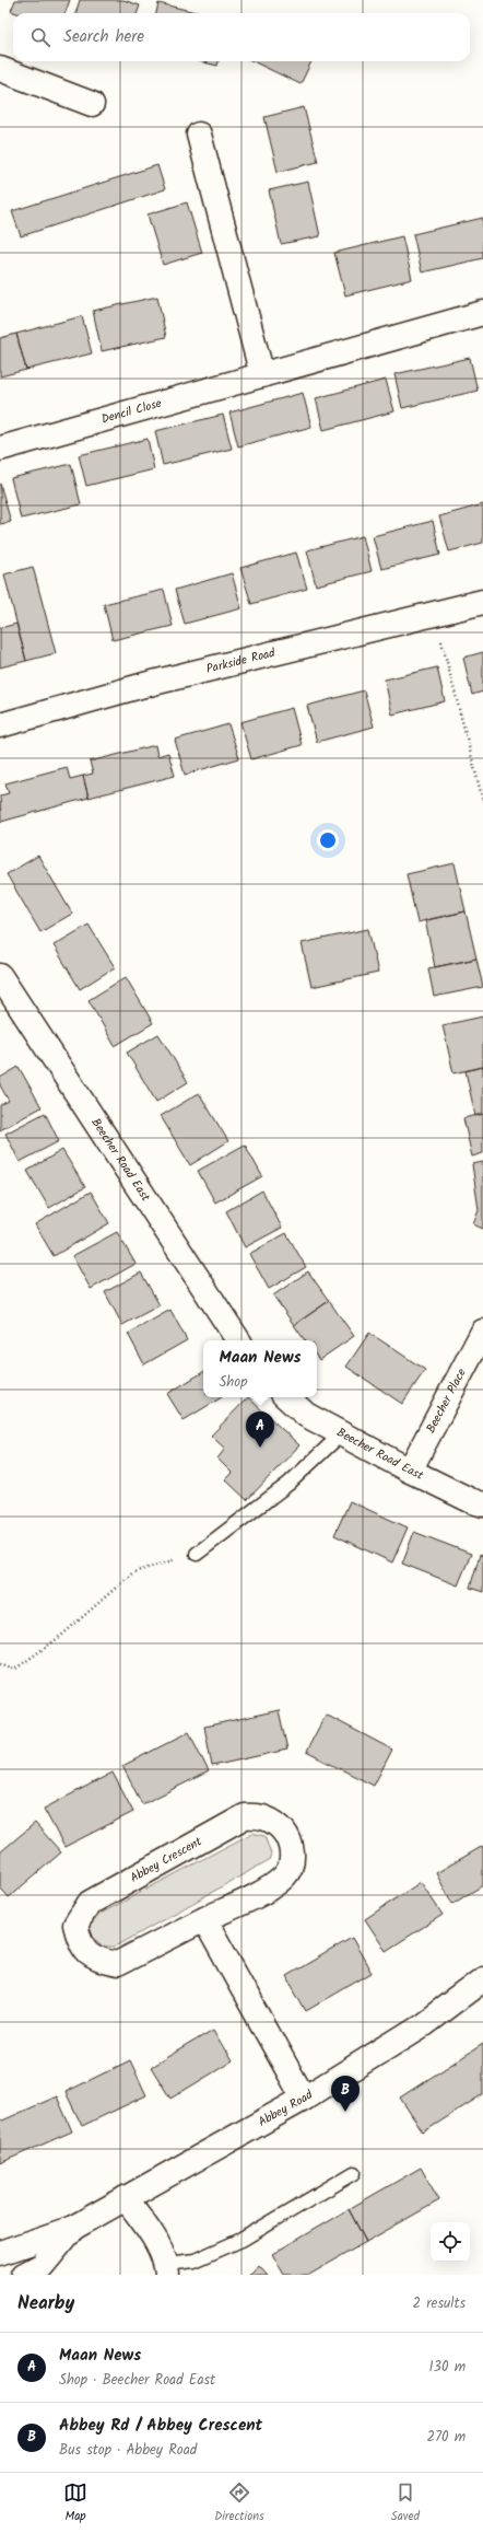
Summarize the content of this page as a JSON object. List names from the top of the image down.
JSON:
{
  "streets": {
    "street": [
      "Dencil Close",
      "Parkside Road",
      "Beecher Road East",
      "Beecher Place",
      "Abbey Crescent",
      "Abbey Road"
    ]
  },
  "crossings": [
    ["Beecher Road East", "Beecher Place"]
  ],
  "page": {
    "search": "Search here",
    "popup": ["Maan News", "Shop"],
    "pins": ["A", "B"],
    "heading": ["Nearby", "2 results"],
    "list": [
      {
        "mark": "A",
        "name": "Maan News",
        "note": "Shop · Beecher Road East",
        "value": "130 m"
      },
      {
        "mark": "B",
        "name": "Abbey Rd / Abbey Crescent",
        "note": "Bus stop · Abbey Road",
        "value": "270 m"
      }
    ],
    "nav": ["Map", "Directions", "Saved"]
  }
}
